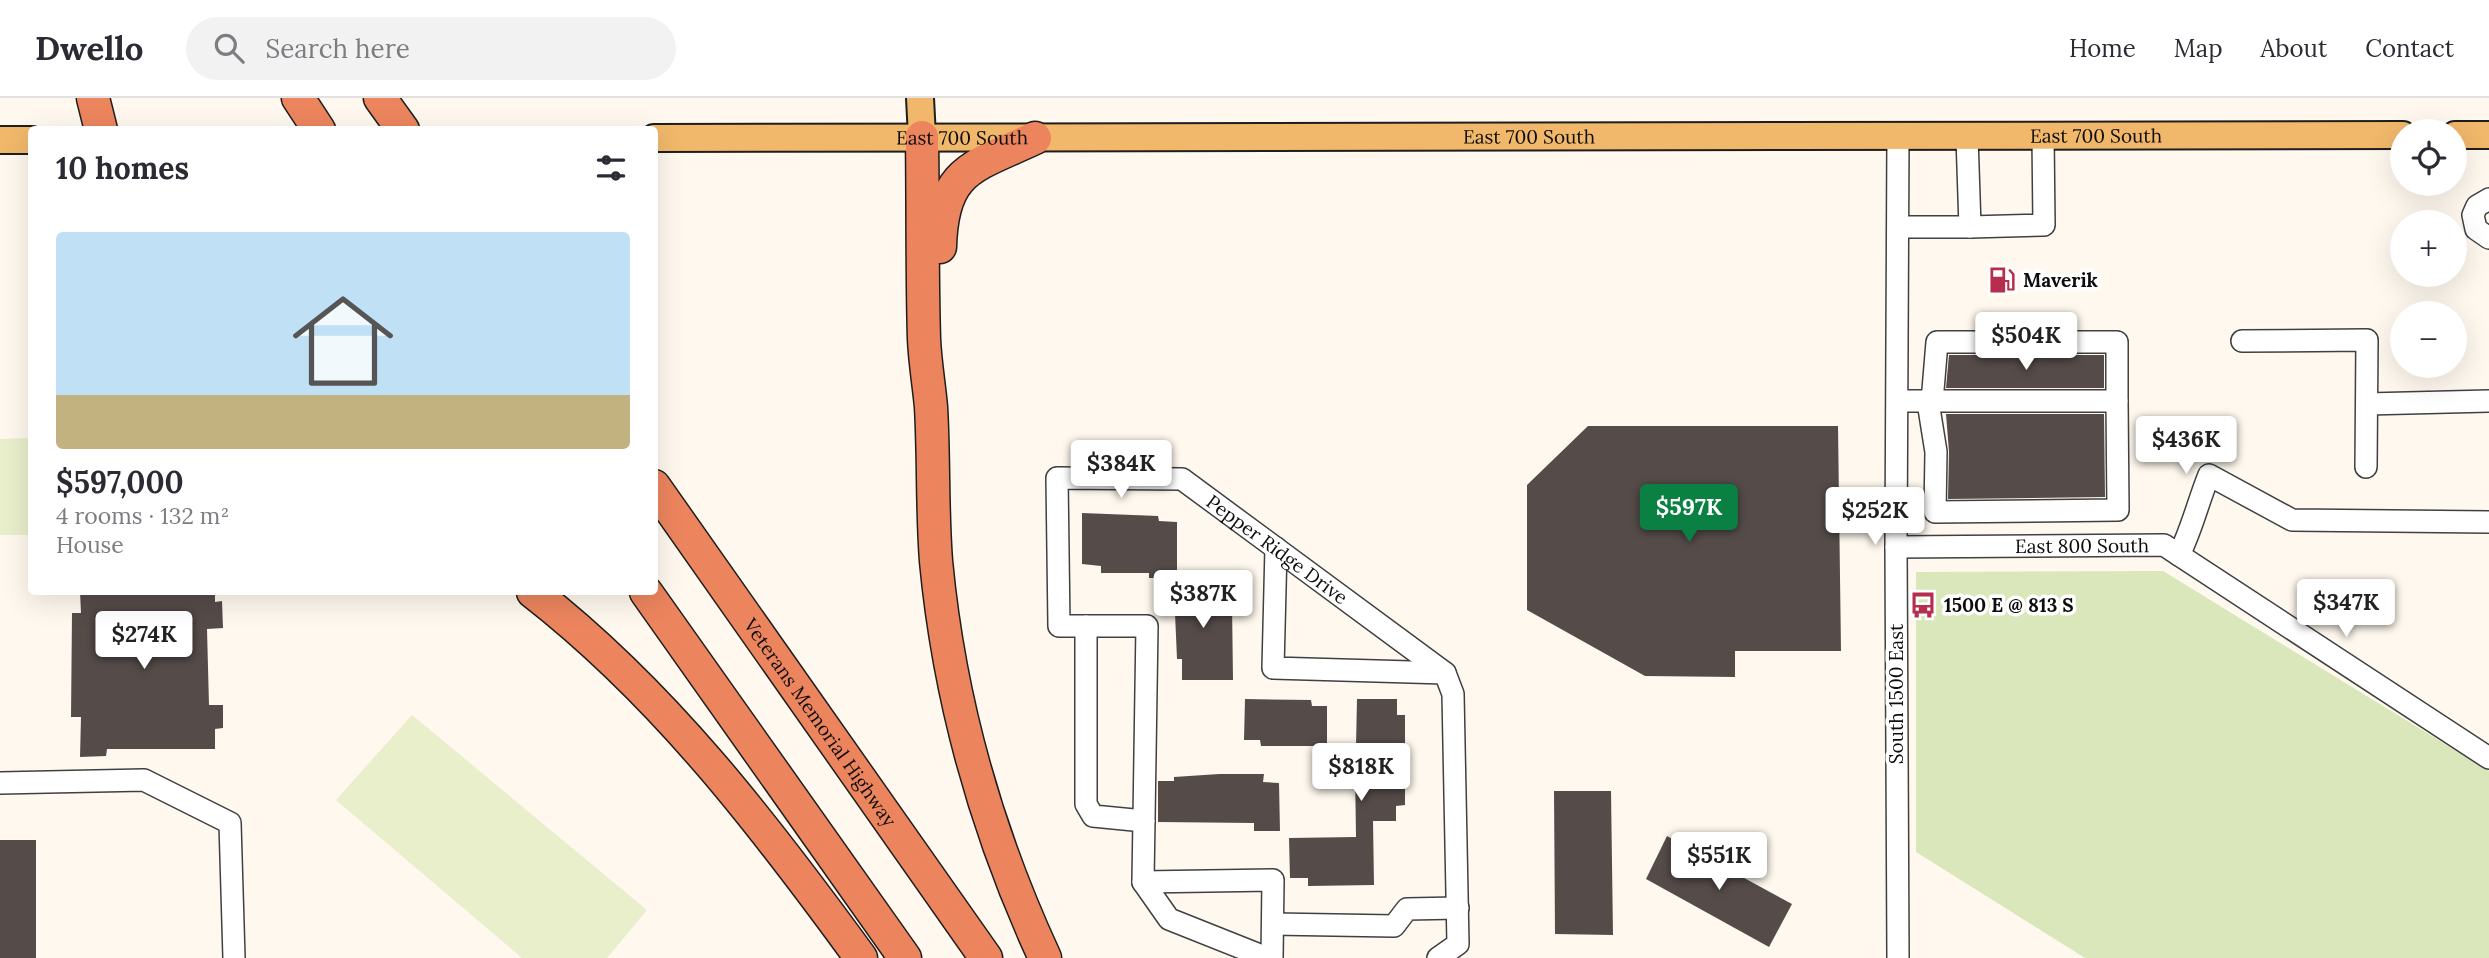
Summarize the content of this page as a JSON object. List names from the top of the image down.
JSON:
{
  "streets": {
    "highway": ["Veterans Memorial Highway"],
    "main road": ["East 700 South"],
    "street": ["East 800 South", "Pepper Ridge Drive", "South 1500 East"]
  },
  "crossings": [
    ["East 700 South", "South 1500 East"],
    ["East 800 South", "South 1500 East"]
  ],
  "places": {
    "fuel station": ["Maverik"],
    "bus stop": ["1500 E @ 813 S"]
  },
  "page": {
    "header": "Dwello",
    "search": "Search here",
    "nav": [
      "Home",
      "Map",
      "About",
      "Contact"
    ],
    "map_buttons": ["+", "−"],
    "heading": "10 homes",
    "list": [
      {
        "name": "$597,000",
        "note": "4 rooms · 132 m² · House"
      }
    ],
    "price": [
      "$504K",
      "$436K",
      "$384K",
      "$597K",
      "$252K",
      "$387K",
      "$347K",
      "$274K",
      "$818K",
      "$551K"
    ]
  }
}
